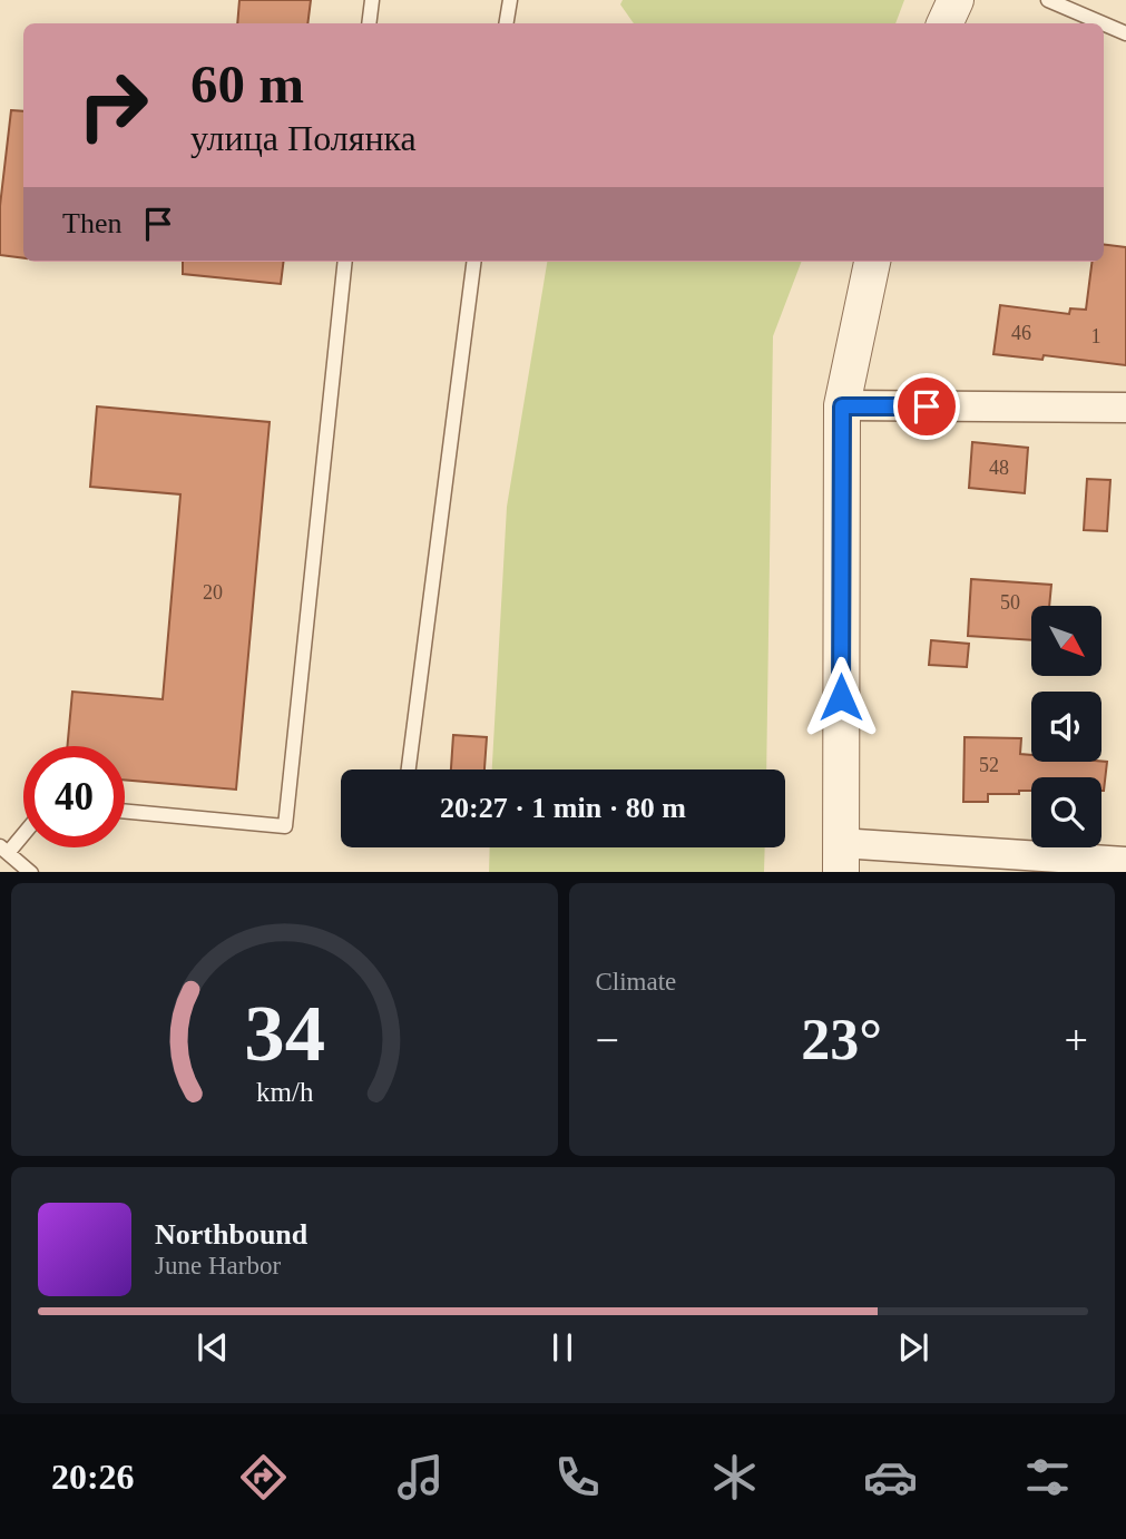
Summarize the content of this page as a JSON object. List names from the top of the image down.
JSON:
{
  "house_numbers": [
    "46",
    "1",
    "48",
    "20",
    "50",
    "52"
  ],
  "north": "bottom right",
  "page": {
    "turn": ["60 m", "улица Полянка"],
    "then": "Then",
    "limit": "40",
    "trip": "20:27 · 1 min · 80 m",
    "tile": "Climate",
    "heat": ["−", "23°", "+"],
    "song": ["Northbound", "June Harbor"],
    "tabs": "20:26",
    "gauge": ["34", "km/h"]
  }
}
